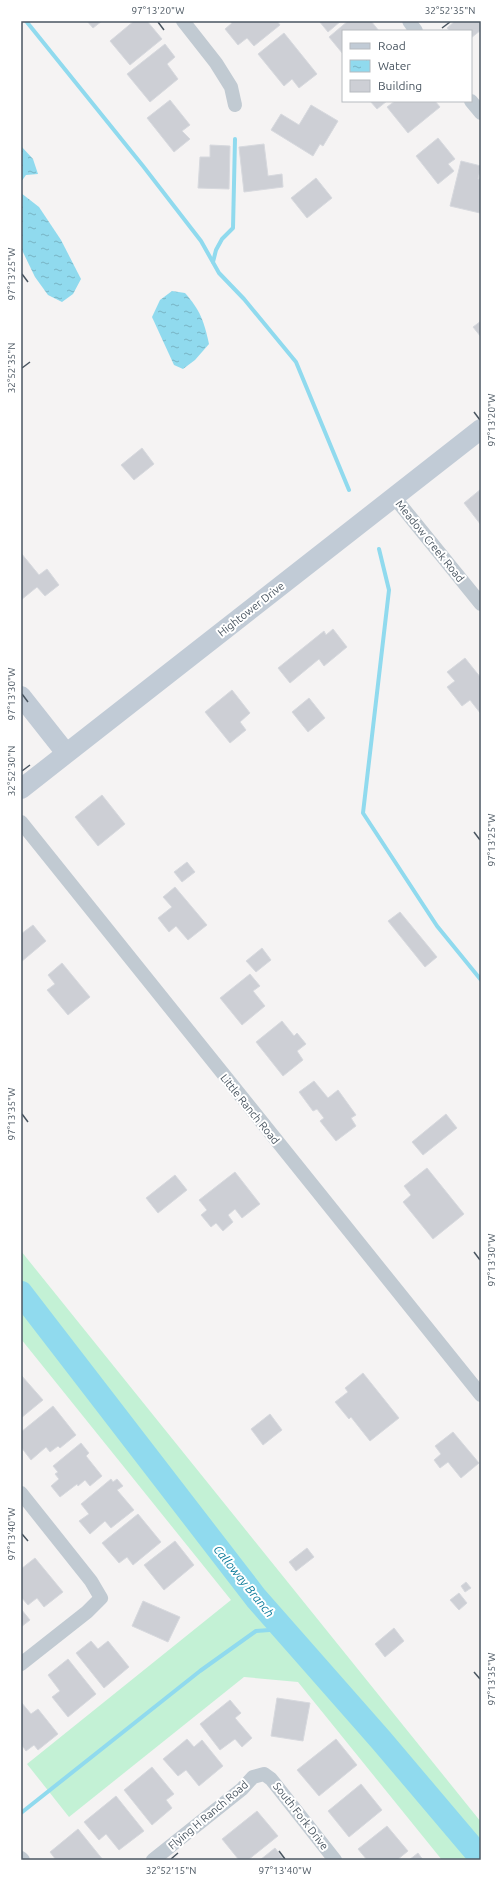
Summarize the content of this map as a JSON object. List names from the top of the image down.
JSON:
{
  "streets": {
    "street": [
      "Meadow Creek Road",
      "Hightower Drive",
      "Little Ranch Road",
      "Flying H Ranch Road",
      "South Fork Drive"
    ]
  },
  "crossings": [
    ["Meadow Creek Road", "Hightower Drive"],
    ["Flying H Ranch Road", "South Fork Drive"]
  ],
  "water": ["Calloway Branch"],
  "legend": ["Road", "Water", "Building"],
  "coordinates": [
    "97°13'20\"W",
    "32°52'35\"N",
    "97°13'25\"W",
    "97°13'30\"W",
    "32°52'30\"N",
    "97°13'35\"W",
    "97°13'40\"W",
    "32°52'15\"N"
  ]
}
